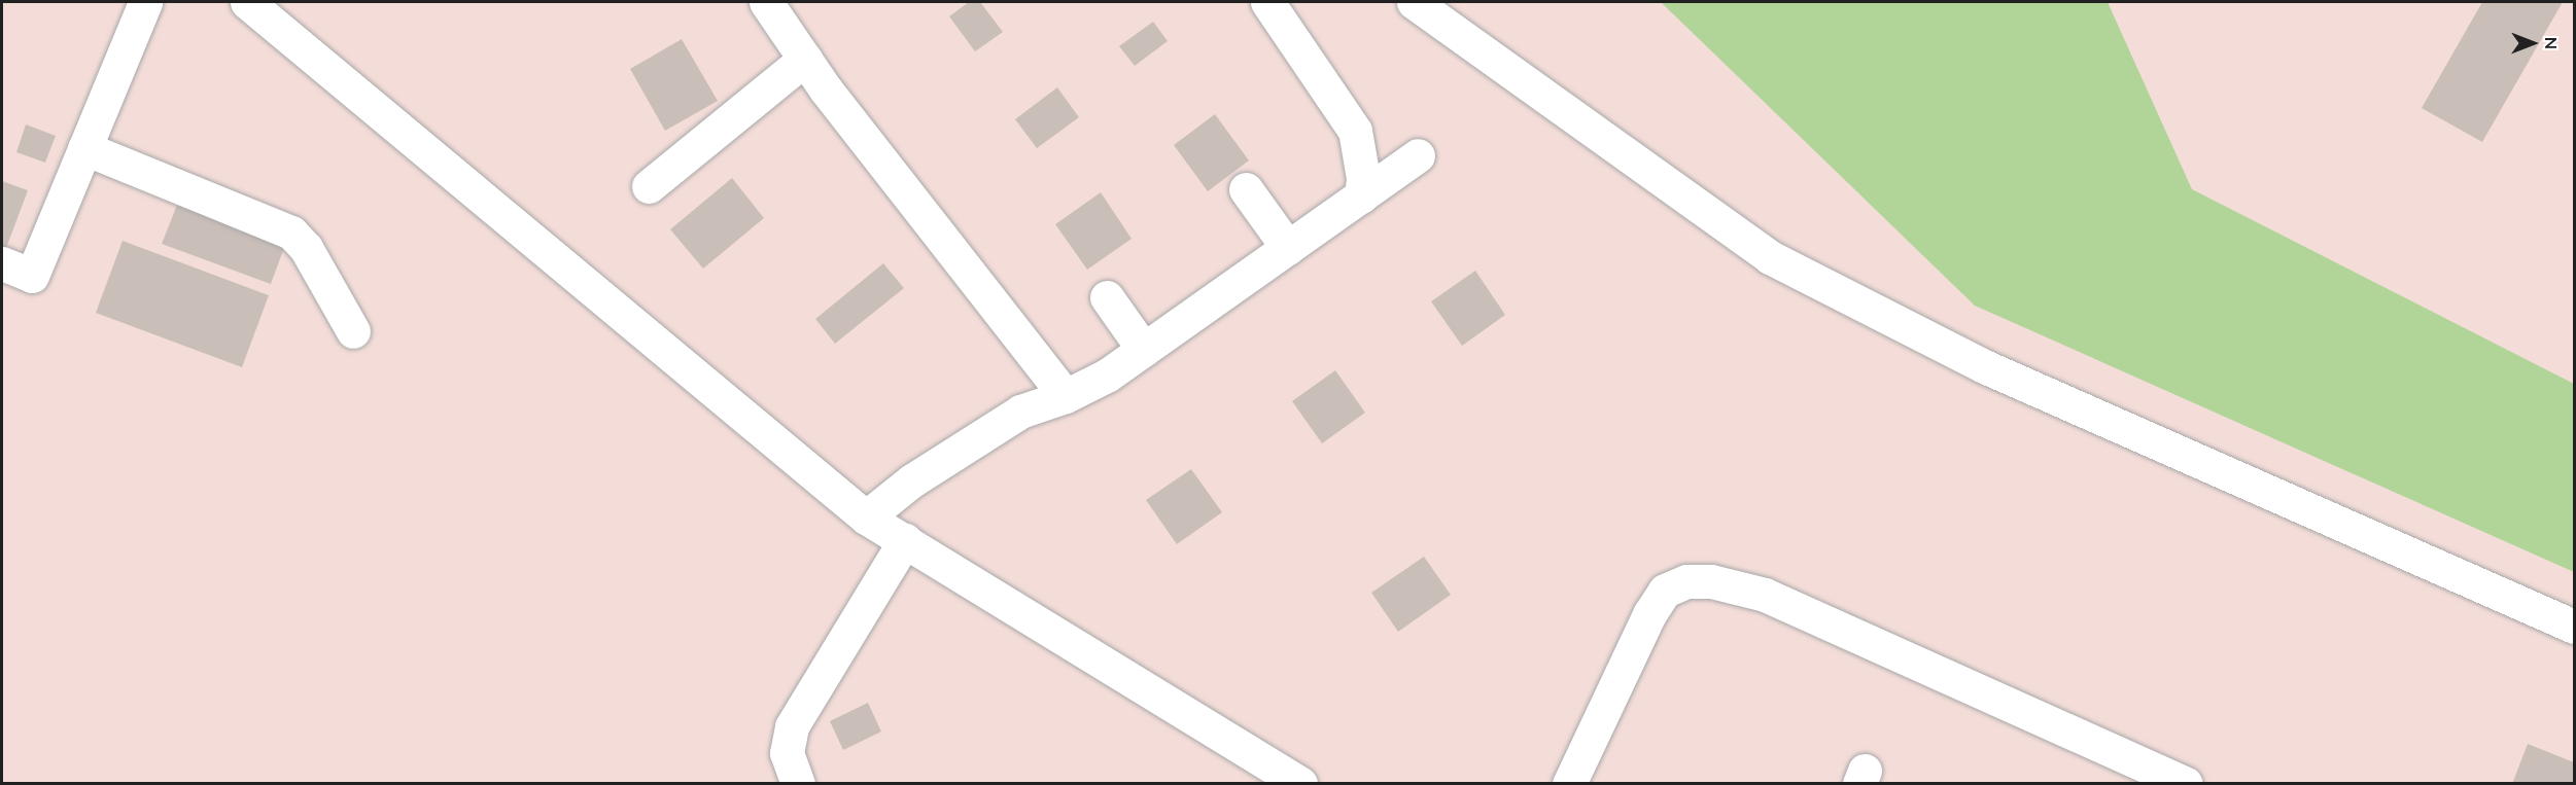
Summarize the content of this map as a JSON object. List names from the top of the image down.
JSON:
{
  "north": "right"
}
